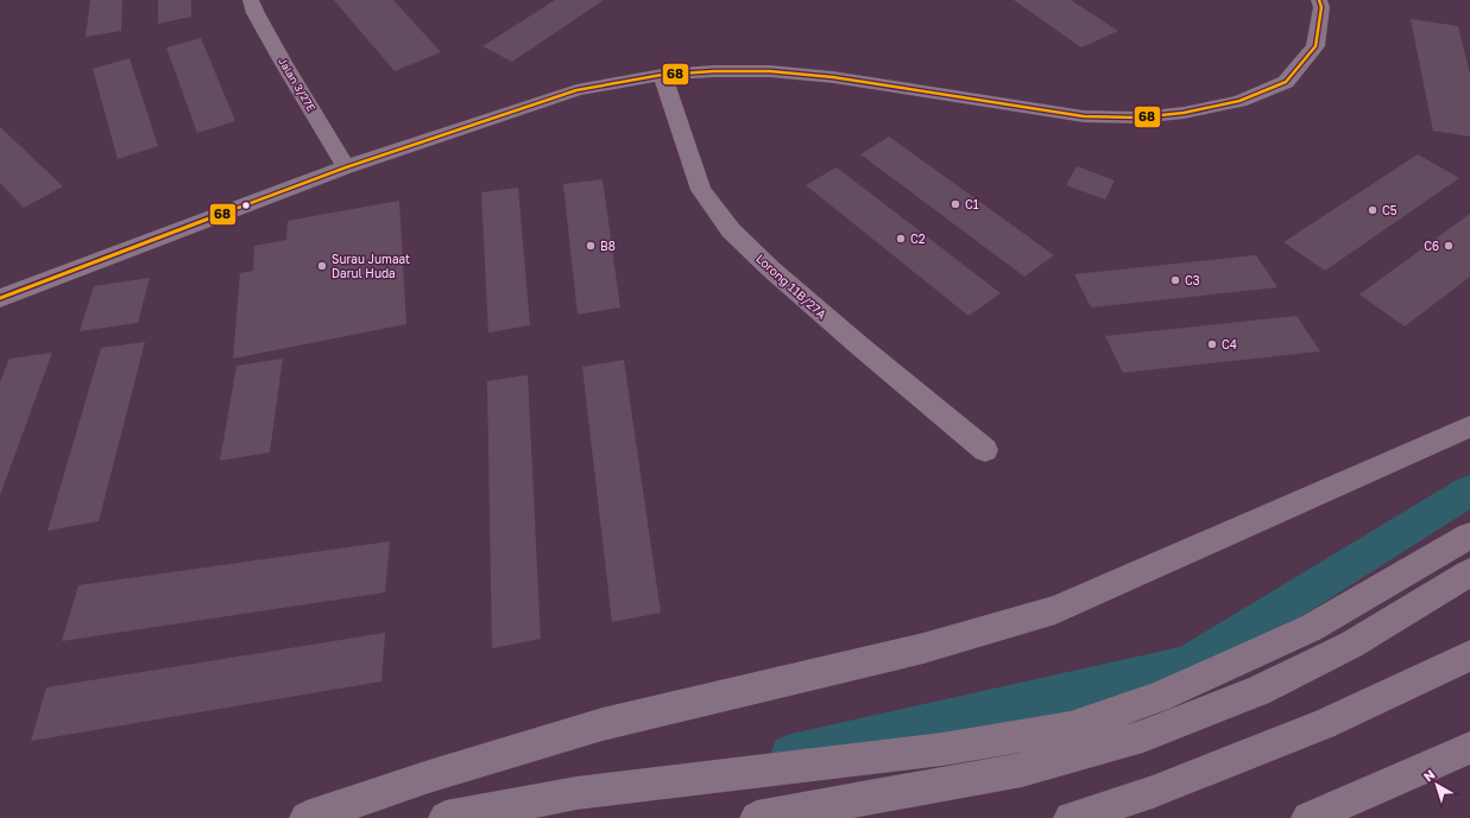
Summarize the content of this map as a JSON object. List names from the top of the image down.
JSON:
{
  "streets": {
    "street": ["Jalan 3/27E", "Lorong 11B/27A"]
  },
  "places": [
    "C1",
    "C5",
    "C2",
    "B8",
    "C6",
    "Surau Jumaat Darul Huda",
    "C3",
    "C4"
  ],
  "lines": ["transit line 68"],
  "north": "top left"
}
